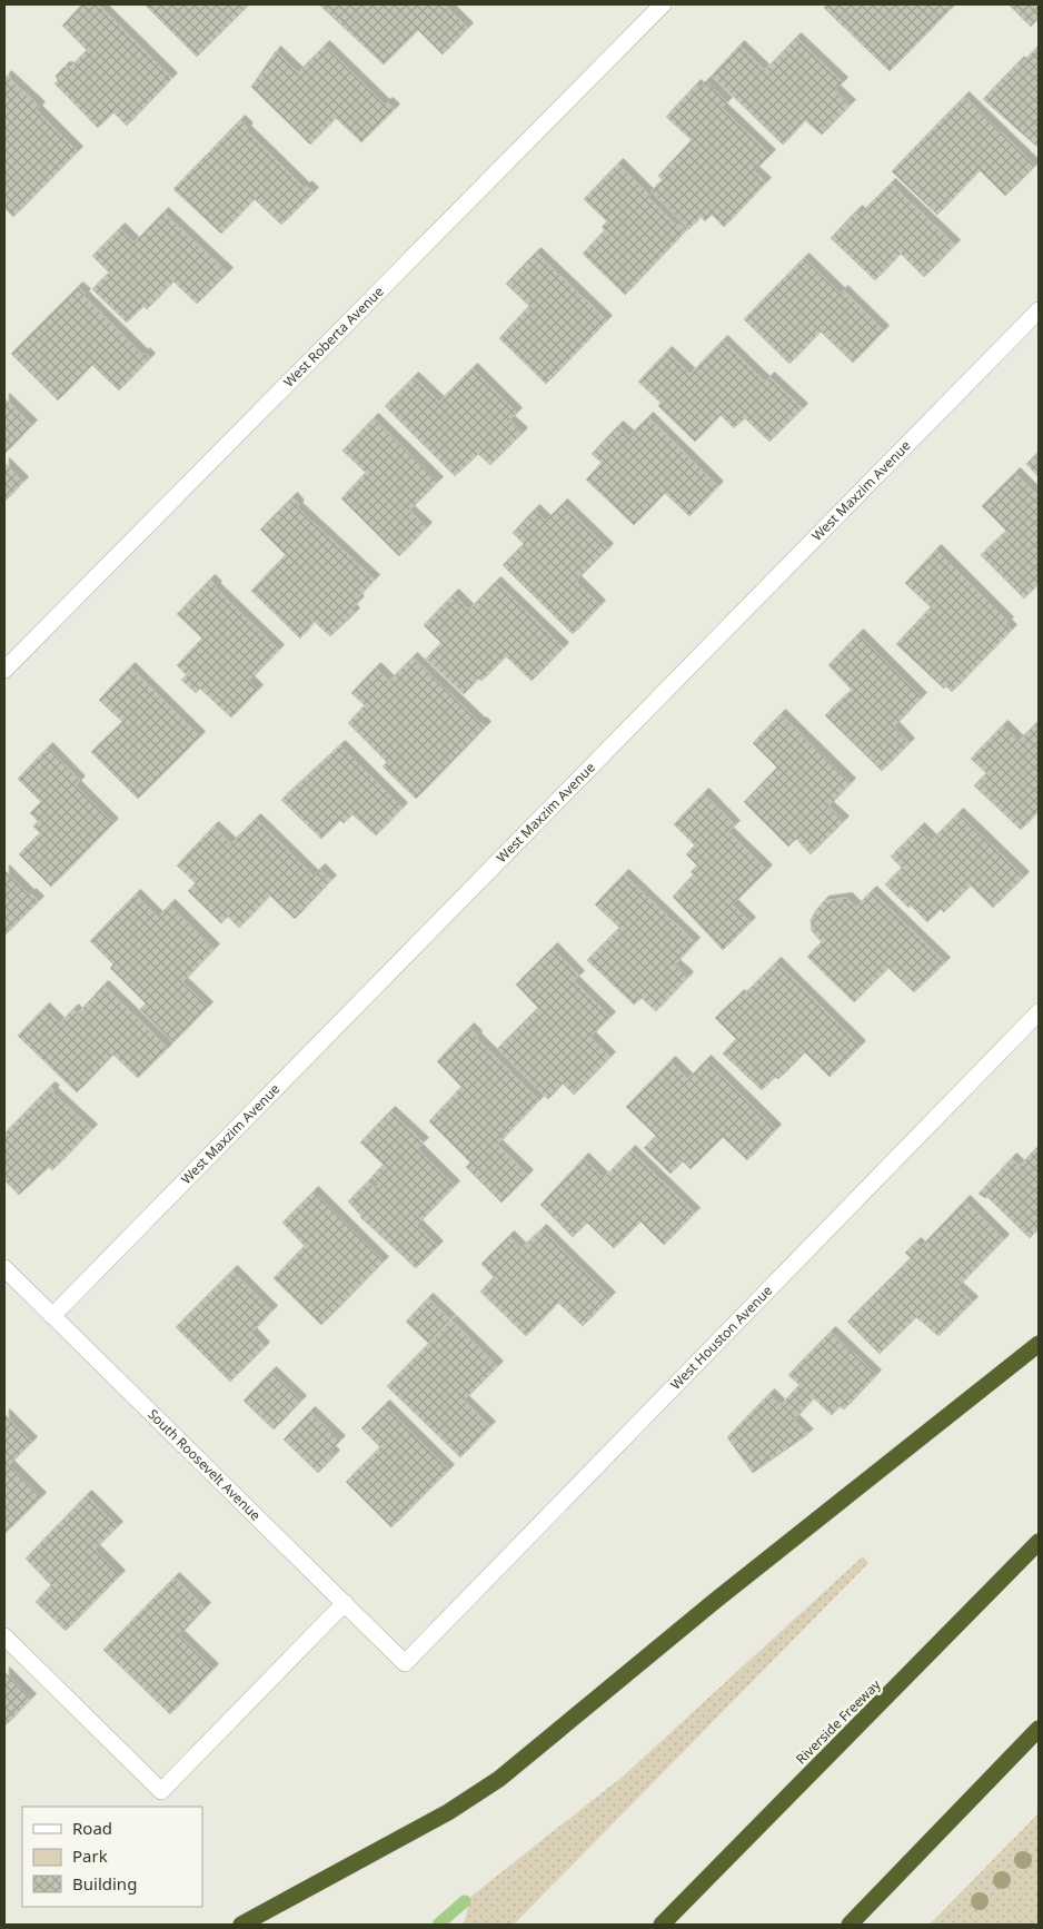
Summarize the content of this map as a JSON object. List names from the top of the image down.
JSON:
{
  "streets": {
    "highway": ["Riverside Freeway"],
    "street": [
      "West Roberta Avenue",
      "West Maxzim Avenue",
      "West Houston Avenue",
      "South Roosevelt Avenue"
    ]
  },
  "crossings": [
    ["West Maxzim Avenue", "South Roosevelt Avenue"],
    ["West Houston Avenue", "South Roosevelt Avenue"]
  ],
  "legend": ["Road", "Park", "Building"]
}
